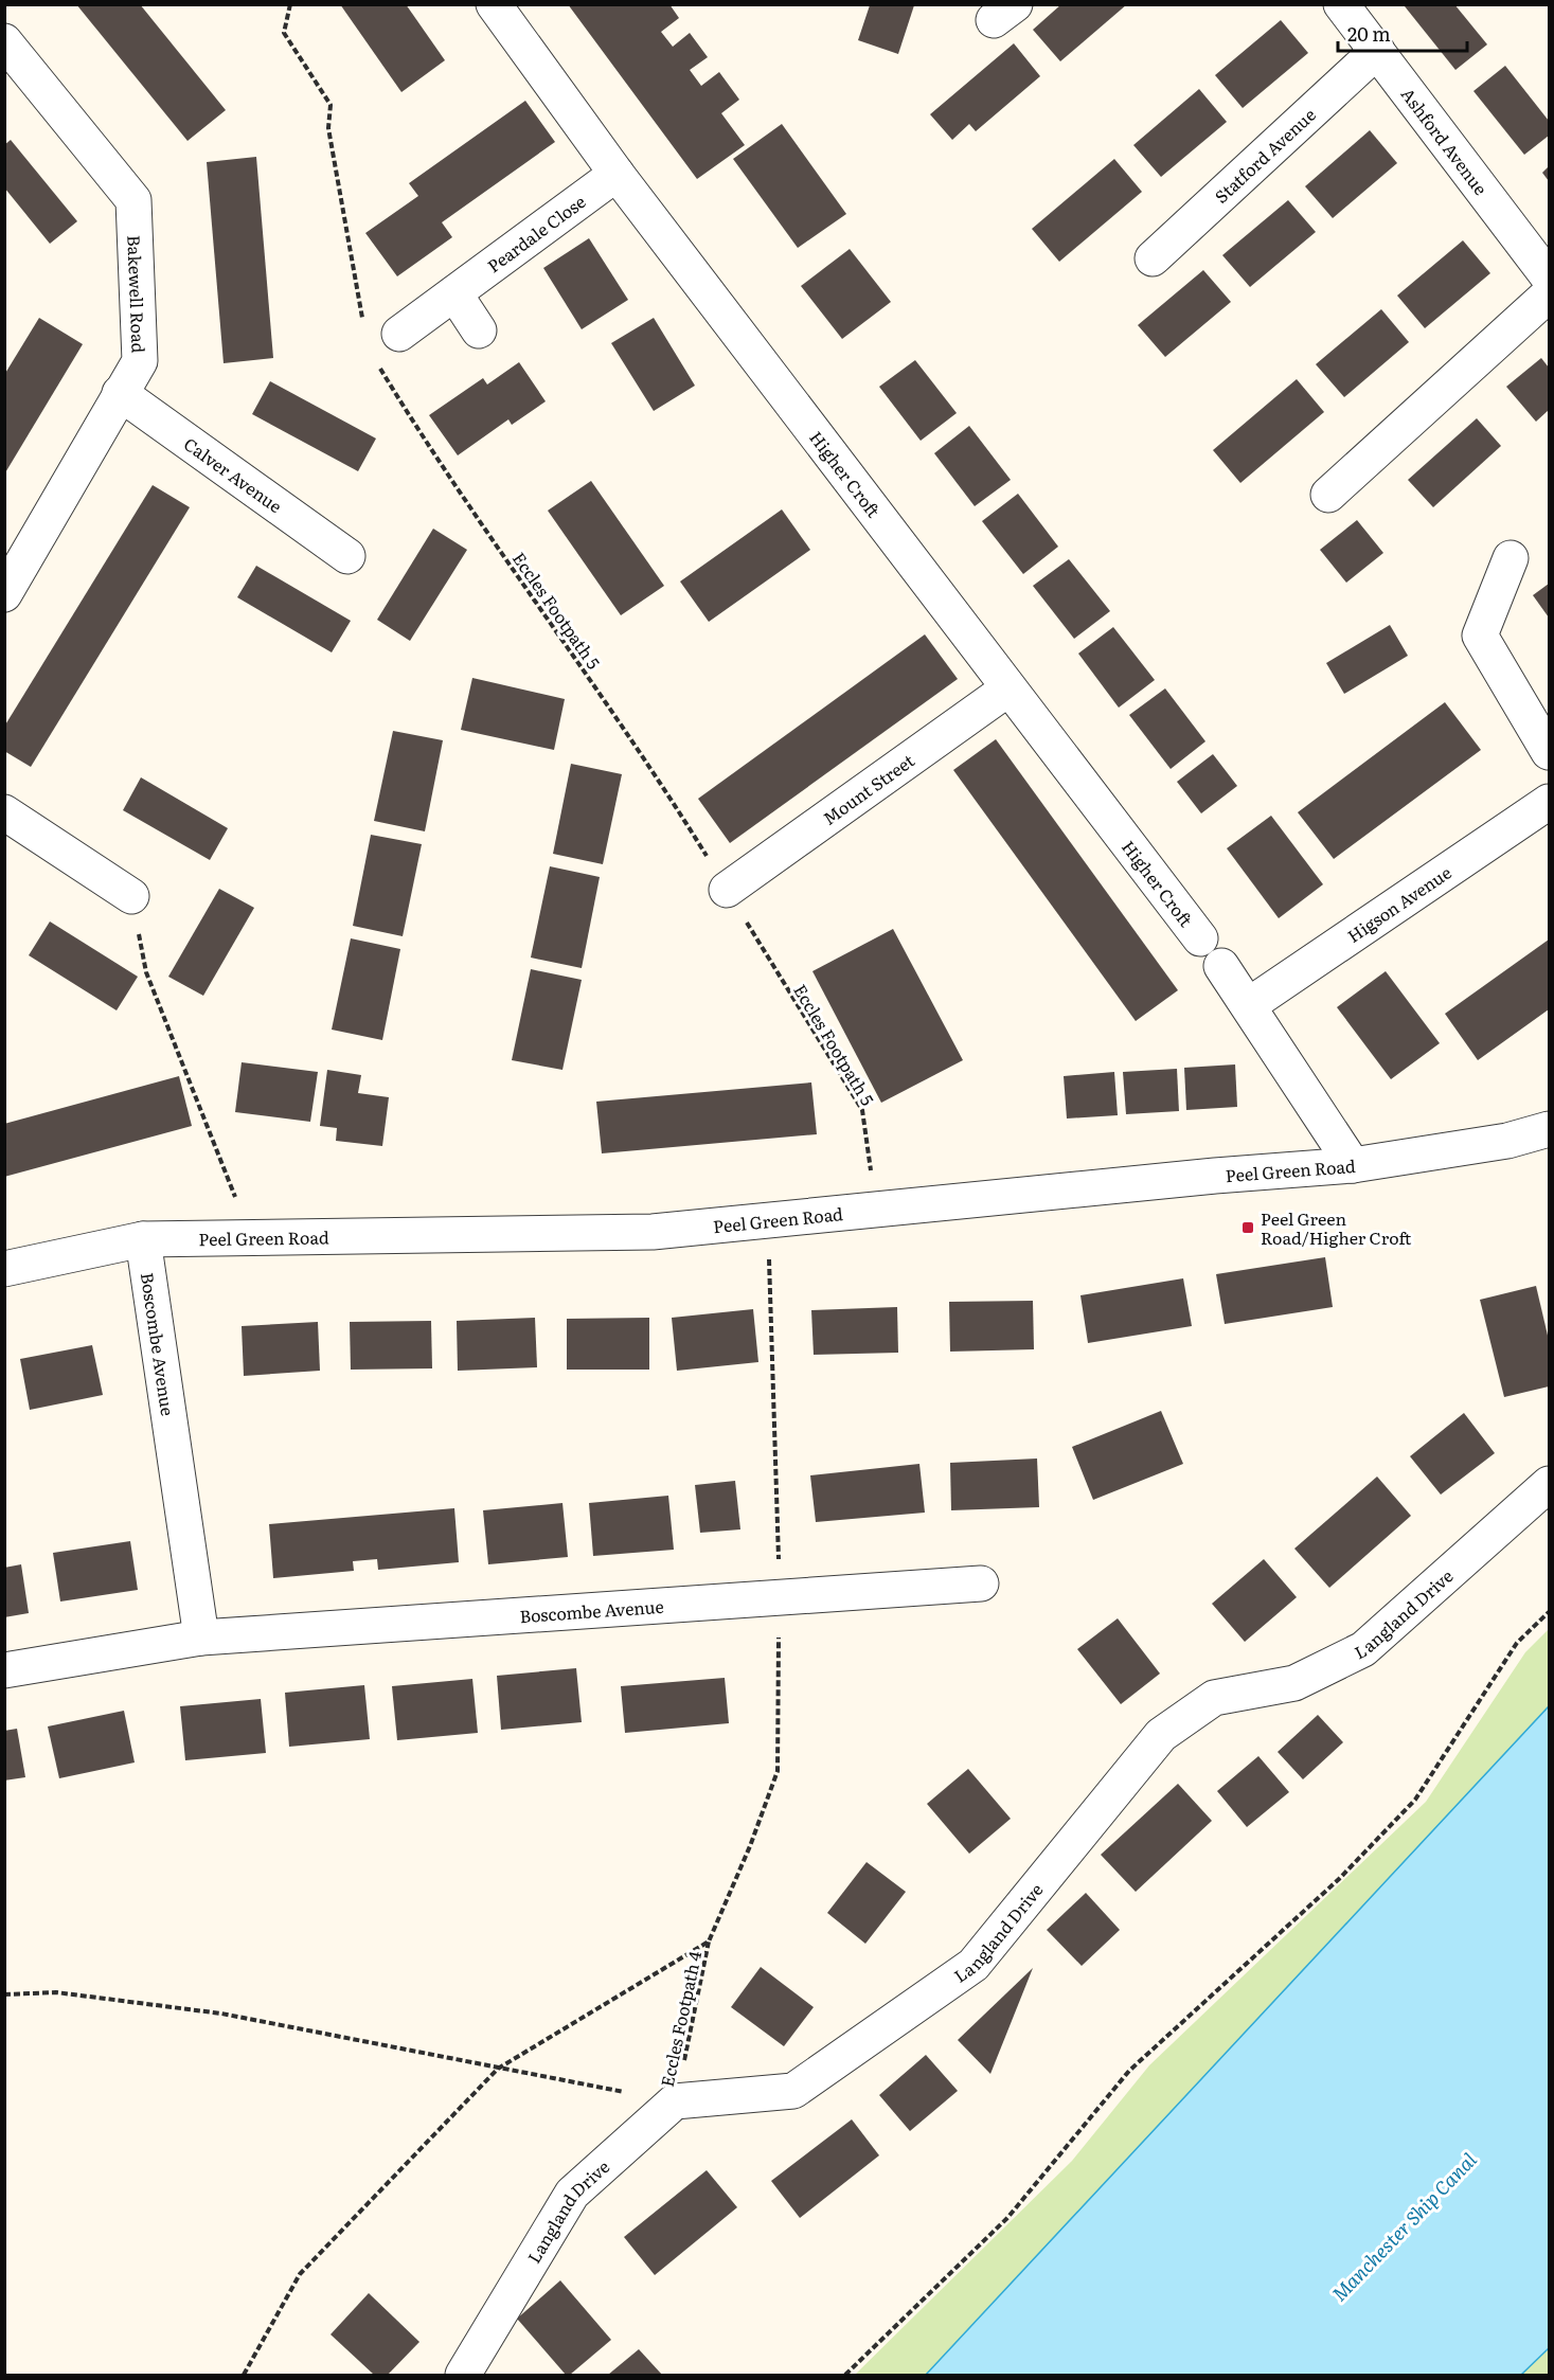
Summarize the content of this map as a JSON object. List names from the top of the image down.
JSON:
{
  "streets": {
    "street": [
      "Ashford Avenue",
      "Statford Avenue",
      "Peardale Close",
      "Bakewell Road",
      "Higher Croft",
      "Calver Avenue",
      "Mount Street",
      "Higson Avenue",
      "Peel Green Road",
      "Boscombe Avenue",
      "Langland Drive"
    ],
    "path": ["Eccles Footpath 5", "Eccles Footpath 4"]
  },
  "crossings": [
    ["Ashford Avenue", "Statford Avenue"],
    ["Peardale Close", "Higher Croft"],
    ["Bakewell Road", "Calver Avenue"],
    ["Higher Croft", "Mount Street"],
    ["Eccles Footpath 5", "Mount Street"],
    ["Eccles Footpath 5", "Peel Green Road"],
    ["Peel Green Road", "Boscombe Avenue"],
    ["Peel Green Road", "Eccles Footpath 4"],
    ["Boscombe Avenue", "Eccles Footpath 4"],
    ["Langland Drive", "Eccles Footpath 4"]
  ],
  "water": ["Manchester Ship Canal"],
  "places": {
    "transit": ["Peel Green Road/Higher Croft"]
  },
  "scale_bar": "20 m"
}
